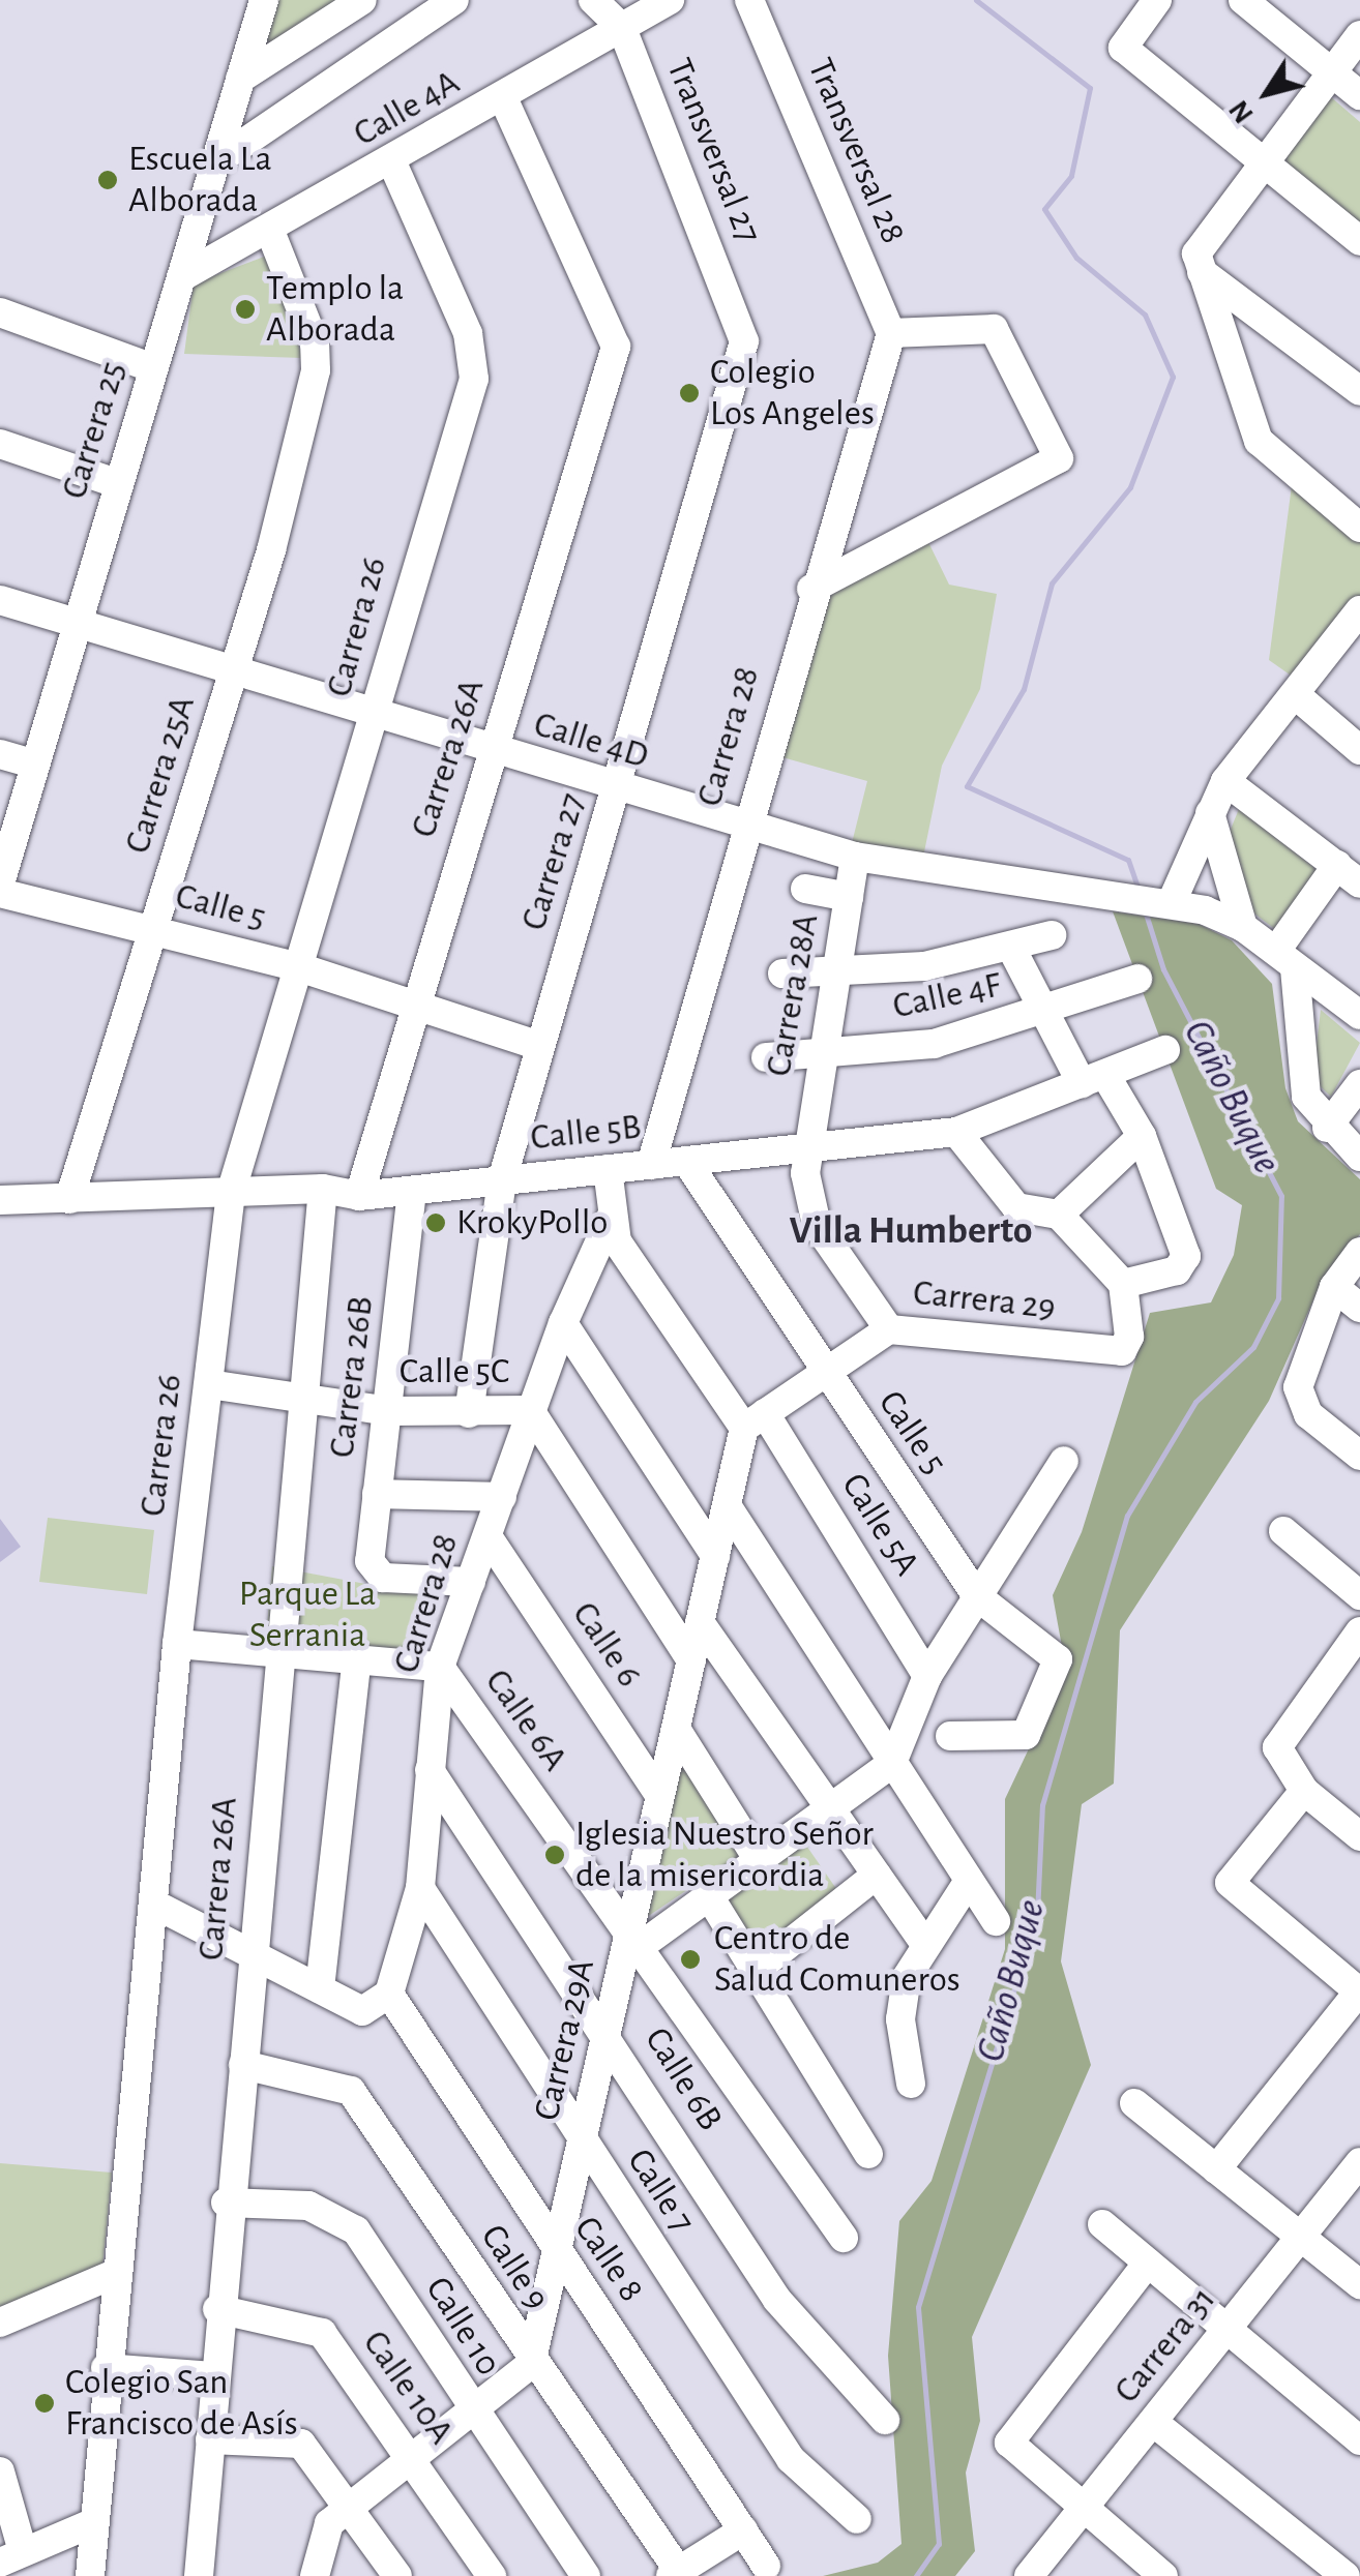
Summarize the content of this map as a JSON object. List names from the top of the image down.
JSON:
{
  "streets": {
    "street": [
      "Calle 4A",
      "Transversal 27",
      "Transversal 28",
      "Carrera 25",
      "Carrera 26",
      "Carrera 28",
      "Calle 4D",
      "Carrera 26A",
      "Carrera 25A",
      "Carrera 27",
      "Calle 5",
      "Carrera 28A",
      "Calle 4F",
      "Calle 5B",
      "Carrera 29",
      "Calle 5C",
      "Carrera 26B",
      "Calle 5A",
      "Calle 6",
      "Calle 6A",
      "Carrera 29A",
      "Calle 6B",
      "Calle 7",
      "Calle 8",
      "Calle 9",
      "Calle 10",
      "Carrera 31",
      "Calle 10A"
    ]
  },
  "crossings": [
    ["Calle 4A", "Transversal 27"],
    ["Calle 4A", "Carrera 25"],
    ["Calle 4A", "Carrera 26"],
    ["Calle 4A", "Carrera 26A"],
    ["Calle 4A", "Carrera 25A"],
    ["Transversal 27", "Carrera 27"],
    ["Transversal 28", "Carrera 28"],
    ["Carrera 25", "Calle 4D"],
    ["Carrera 26", "Calle 4D"],
    ["Carrera 26", "Calle 5"],
    ["Carrera 26", "Calle 5B"],
    ["Carrera 26", "Calle 5C"],
    ["Carrera 26", "Calle 6A"],
    ["Carrera 28", "Calle 4D"],
    ["Carrera 28", "Calle 5B"],
    ["Carrera 28", "Calle 5C"],
    ["Carrera 28", "Carrera 26B"],
    ["Carrera 28", "Calle 5A"],
    ["Carrera 28", "Calle 6"],
    ["Carrera 28", "Calle 6A"],
    ["Carrera 28", "Calle 6B"],
    ["Carrera 28", "Calle 7"],
    ["Carrera 28", "Calle 8"],
    ["Calle 4D", "Carrera 26A"],
    ["Calle 4D", "Carrera 25A"],
    ["Calle 4D", "Carrera 27"],
    ["Calle 4D", "Carrera 28A"],
    ["Carrera 26A", "Calle 5"],
    ["Carrera 26A", "Calle 5B"],
    ["Carrera 26A", "Calle 5C"],
    ["Carrera 26A", "Calle 6A"],
    ["Carrera 26A", "Calle 9"],
    ["Carrera 26A", "Calle 10"],
    ["Carrera 26A", "Calle 10A"],
    ["Carrera 25A", "Calle 5"],
    ["Carrera 25A", "Calle 5B"],
    ["Carrera 27", "Calle 5"],
    ["Carrera 27", "Calle 5B"],
    ["Carrera 27", "Calle 5C"],
    ["Calle 5", "Calle 5B"],
    ["Calle 5", "Carrera 29"],
    ["Carrera 28A", "Calle 4F"],
    ["Carrera 28A", "Calle 5B"],
    ["Carrera 28A", "Carrera 29"],
    ["Calle 5B", "Carrera 26B"],
    ["Carrera 29", "Calle 5A"],
    ["Carrera 29", "Carrera 29A"],
    ["Calle 5C", "Carrera 26B"],
    ["Calle 5C", "Carrera 29A"],
    ["Calle 5A", "Carrera 29A"],
    ["Calle 6", "Carrera 29A"],
    ["Calle 6A", "Carrera 29A"],
    ["Carrera 29A", "Calle 6B"],
    ["Carrera 29A", "Calle 7"],
    ["Carrera 29A", "Calle 8"],
    ["Carrera 29A", "Calle 9"]
  ],
  "districts": ["Villa Humberto"],
  "water": ["Caño Buque"],
  "parks": ["Parque La Serrania"],
  "places": [
    "Escuela La Alborada",
    "Templo la Alborada",
    "Colegio Los Angeles",
    "KrokyPollo",
    "Iglesia Nuestro Señor de la misericordia",
    "Centro de Salud Comuneros",
    "Colegio San Francisco de Asís"
  ],
  "north": "bottom left"
}
